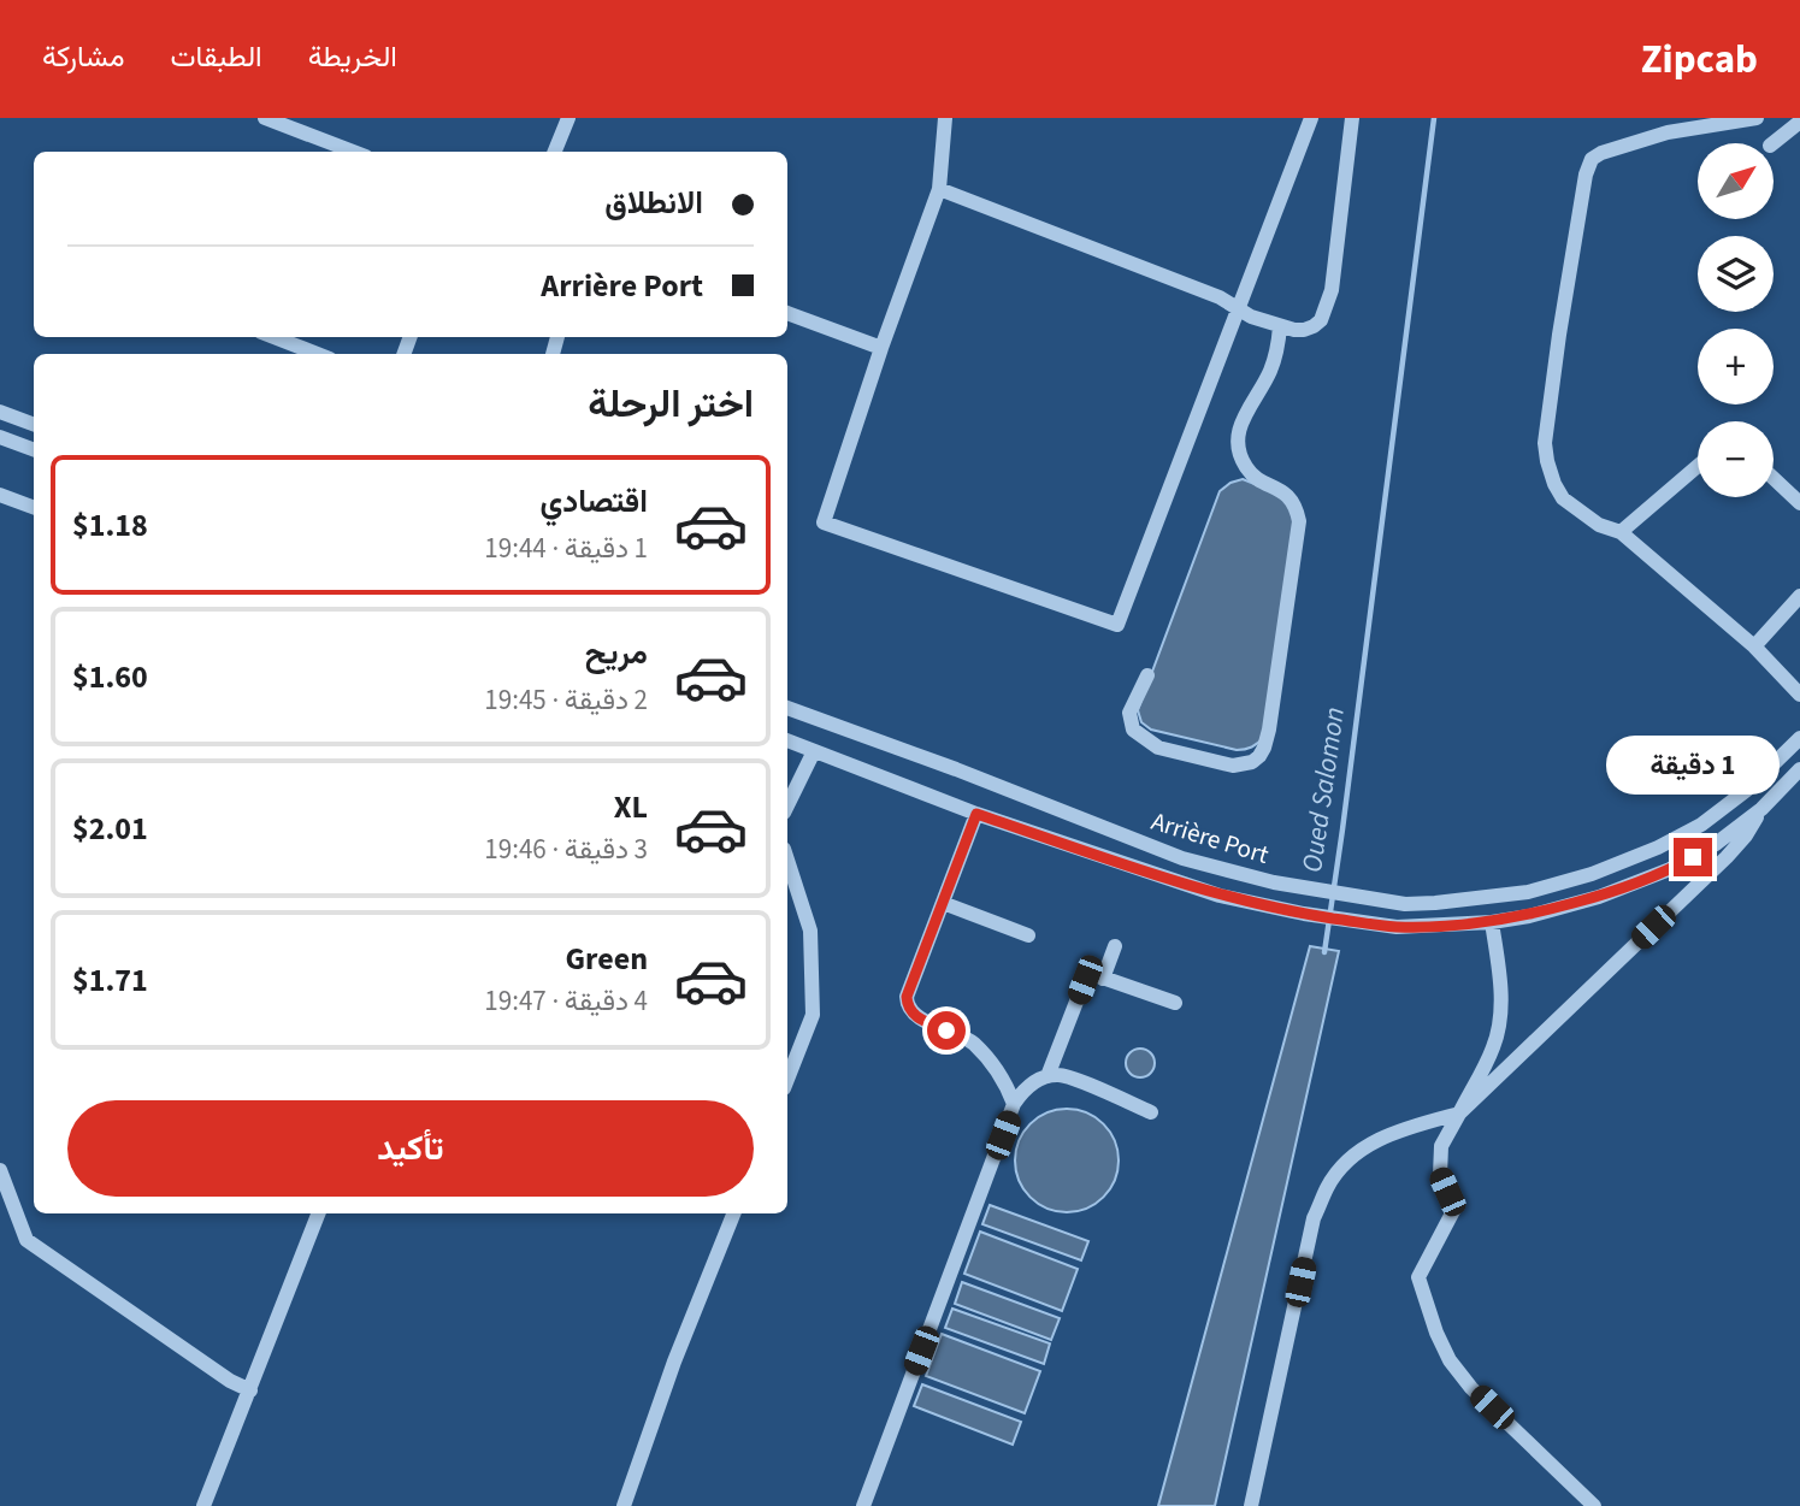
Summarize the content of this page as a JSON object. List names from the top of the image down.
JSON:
{
  "streets": {
    "street": ["Arrière Port"]
  },
  "water": ["Oued Salomon"],
  "north": "top right",
  "page": {
    "header": "Zipcab",
    "nav": ["الخريطة", "الطبقات", "مشاركة"],
    "map_buttons": ["+", "−"],
    "banner": ["الانطلاق", "Arrière Port"],
    "heading": "اختر الرحلة",
    "list": [
      {
        "name": "اقتصادي",
        "note": "1 دقيقة · 19:44",
        "value": "$1.18"
      },
      {
        "name": "مريح",
        "note": "2 دقيقة · 19:45",
        "value": "$1.60"
      },
      {
        "name": "XL",
        "note": "3 دقيقة · 19:46",
        "value": "$2.01"
      },
      {
        "name": "Green",
        "note": "4 دقيقة · 19:47",
        "value": "$1.71"
      }
    ],
    "bubble": "1 دقيقة",
    "buttons": "تأكيد"
  }
}
